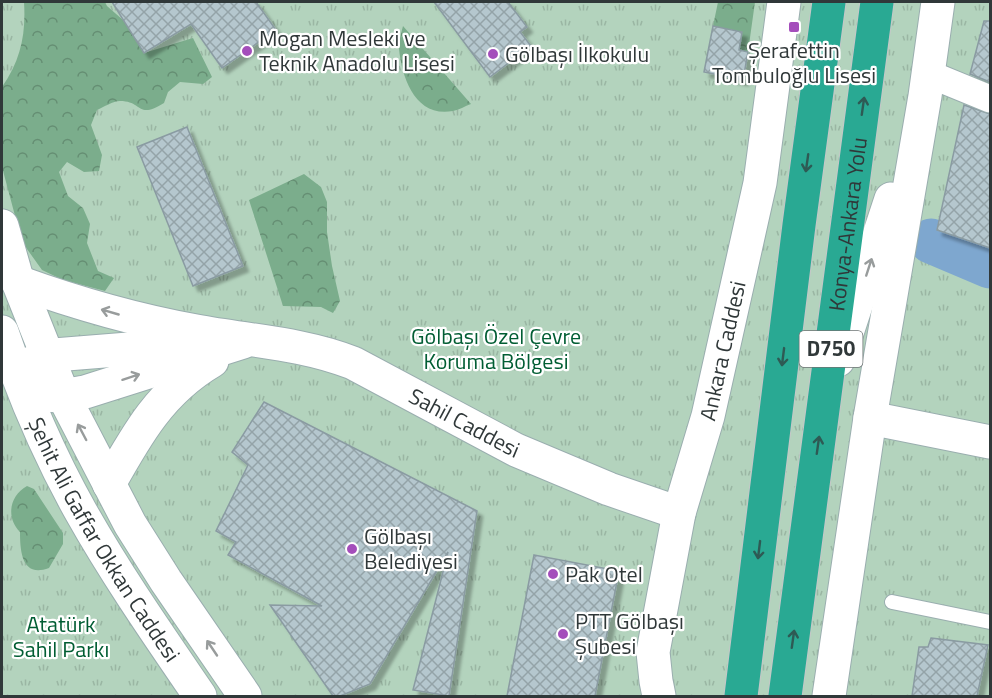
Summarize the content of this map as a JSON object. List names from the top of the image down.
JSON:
{
  "streets": {
    "highway": ["Konya-Ankara Yolu", "D750"],
    "street": ["Ankara Caddesi", "Sahil Caddesi", "Şehit Ali Gaffar Okkan Caddesi"]
  },
  "crossings": [
    ["Ankara Caddesi", "Sahil Caddesi"],
    ["Sahil Caddesi", "Şehit Ali Gaffar Okkan Caddesi"]
  ],
  "parks": ["Gölbaşı Özel Çevre Koruma Bölgesi", "Atatürk Sahil Parkı"],
  "places": {
    "transit": ["Şerafettin Tombuloğlu Lisesi"],
    "other": [
      "Mogan Mesleki ve Teknik Anadolu Lisesi",
      "Gölbaşı İlkokulu",
      "Gölbaşı Belediyesi",
      "Pak Otel",
      "PTT Gölbaşı Şubesi"
    ]
  }
}
